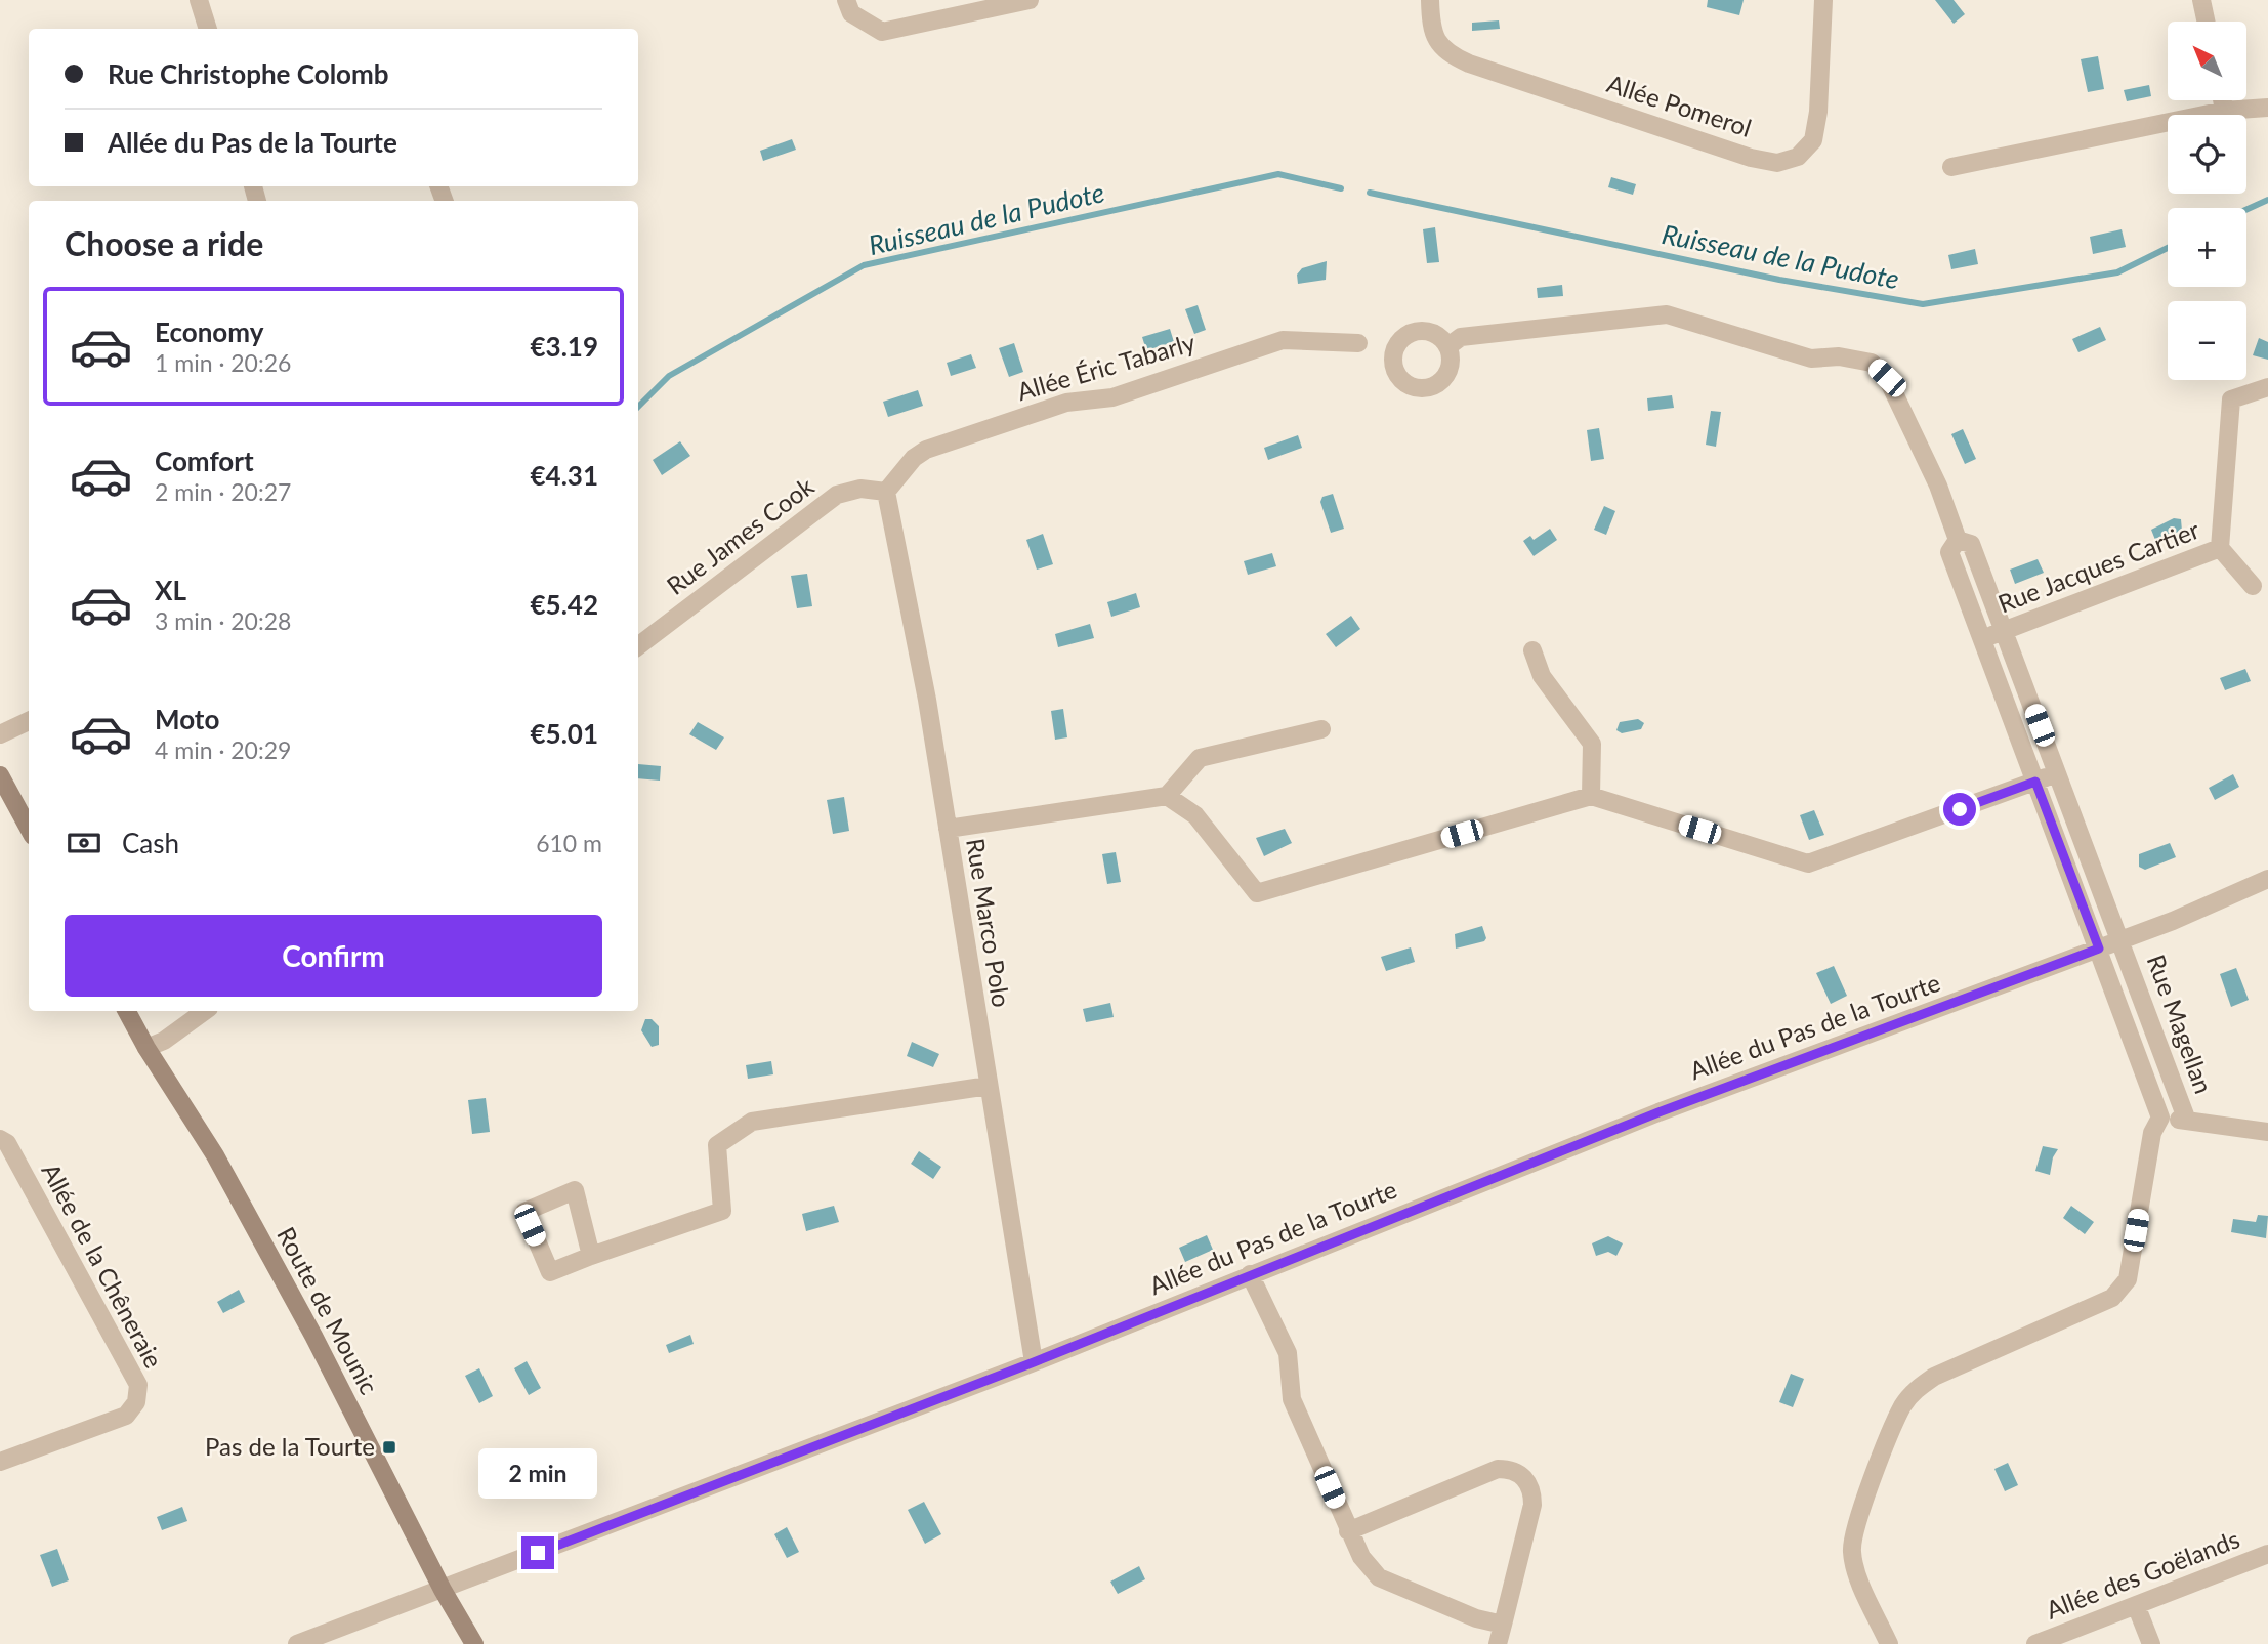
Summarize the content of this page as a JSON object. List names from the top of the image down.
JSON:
{
  "streets": {
    "main road": ["Route de Mounic"],
    "street": [
      "Allée Pomerol",
      "Allée Éric Tabarly",
      "Rue James Cook",
      "Rue Jacques Cartier",
      "Rue Marco Polo",
      "Rue Magellan",
      "Allée du Pas de la Tourte",
      "Allée de la Chêneraie",
      "Allée des Goëlands"
    ]
  },
  "crossings": [
    ["Allée Éric Tabarly", "Rue James Cook"],
    ["Allée Éric Tabarly", "Rue Marco Polo"],
    ["Rue James Cook", "Rue Marco Polo"],
    ["Rue Jacques Cartier", "Rue Magellan"],
    ["Rue Marco Polo", "Allée du Pas de la Tourte"],
    ["Rue Magellan", "Allée du Pas de la Tourte"],
    ["Allée du Pas de la Tourte", "Route de Mounic"]
  ],
  "water": ["Ruisseau de la Pudote"],
  "places": {
    "transit": ["Pas de la Tourte"]
  },
  "north": "top left",
  "page": {
    "map_buttons": ["+", "−"],
    "banner": ["Rue Christophe Colomb", "Allée du Pas de la Tourte"],
    "heading": "Choose a ride",
    "list": [
      {
        "name": "Economy",
        "note": "1 min · 20:26",
        "value": "€3.19"
      },
      {
        "name": "Comfort",
        "note": "2 min · 20:27",
        "value": "€4.31"
      },
      {
        "name": "XL",
        "note": "3 min · 20:28",
        "value": "€5.42"
      },
      {
        "name": "Moto",
        "note": "4 min · 20:29",
        "value": "€5.01"
      }
    ],
    "pay": ["Cash", "610 m"],
    "buttons": "Confirm",
    "bubble": "2 min"
  }
}
